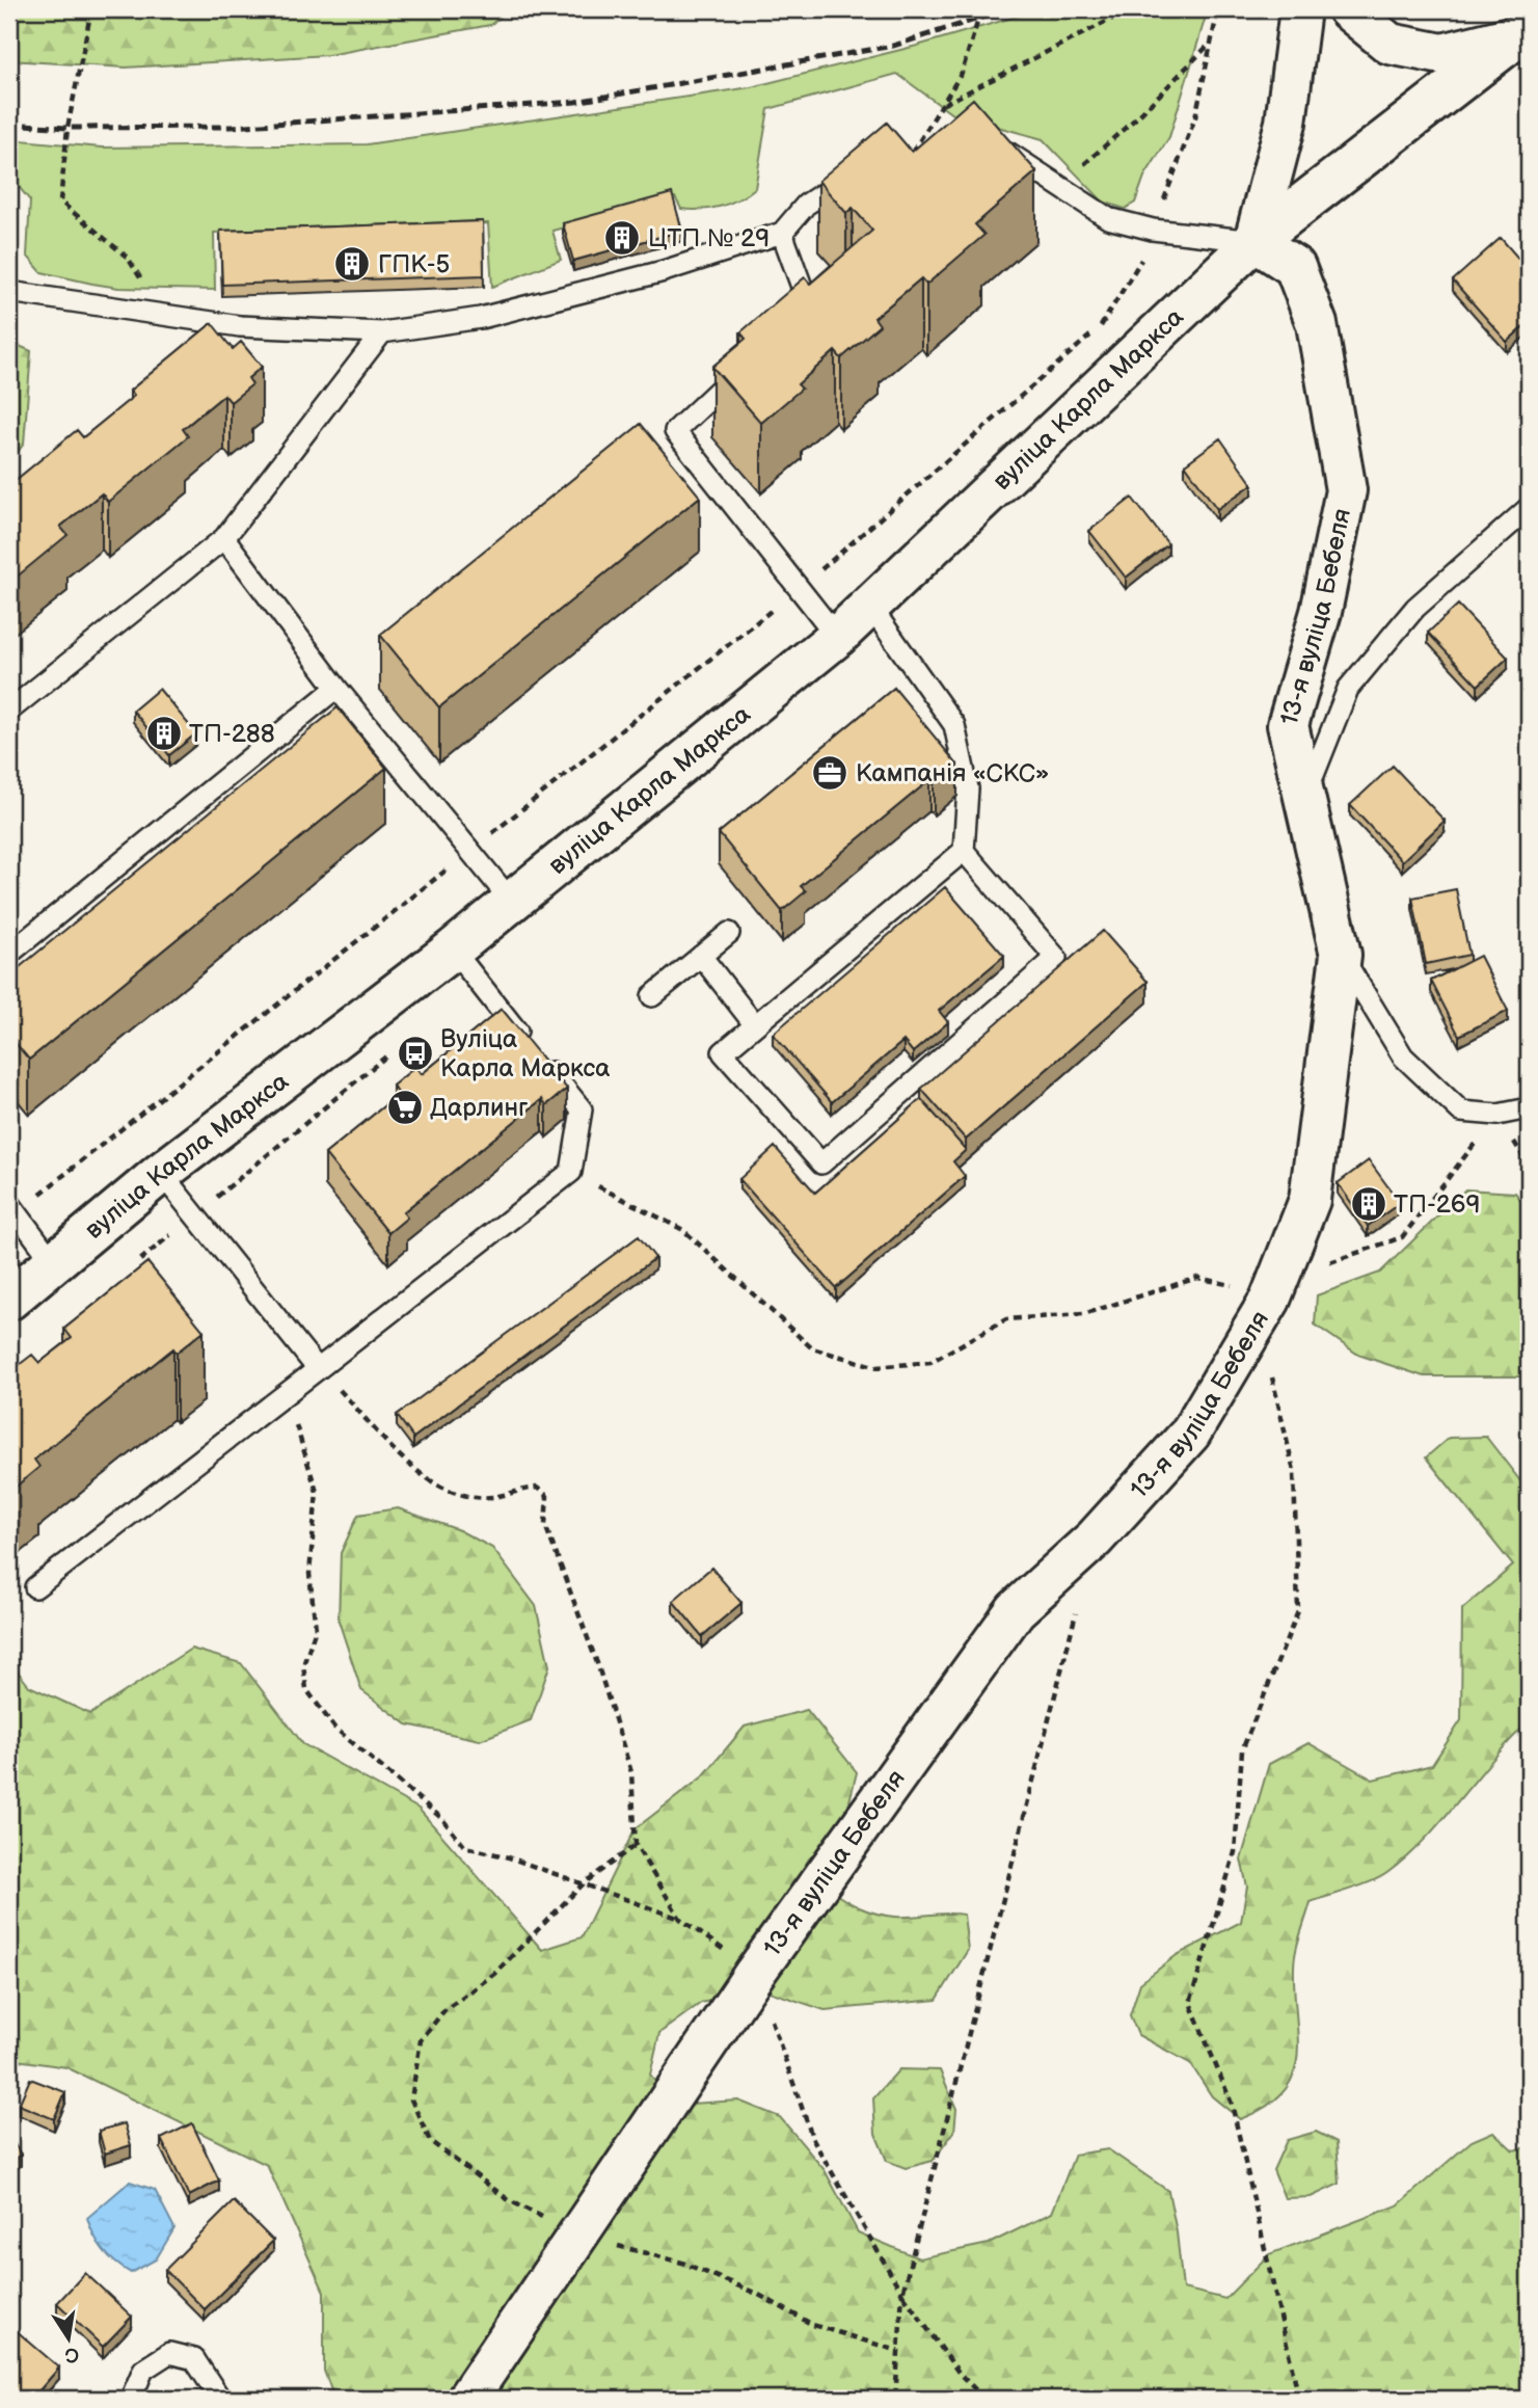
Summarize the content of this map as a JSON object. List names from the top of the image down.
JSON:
{
  "streets": {
    "street": ["вуліца Карла Маркса", "13-я вуліца Бебеля"]
  },
  "crossings": [
    ["вуліца Карла Маркса", "13-я вуліца Бебеля"]
  ],
  "places": {
    "building": [
      "ЦТП № 29",
      "ГПК-5",
      "ТП-288",
      "ТП-269"
    ],
    "office": ["Кампанія «СКС»"],
    "bus stop": ["Вуліца Карла Маркса"],
    "supermarket": ["Дарлинг"]
  },
  "north": "bottom"
}
